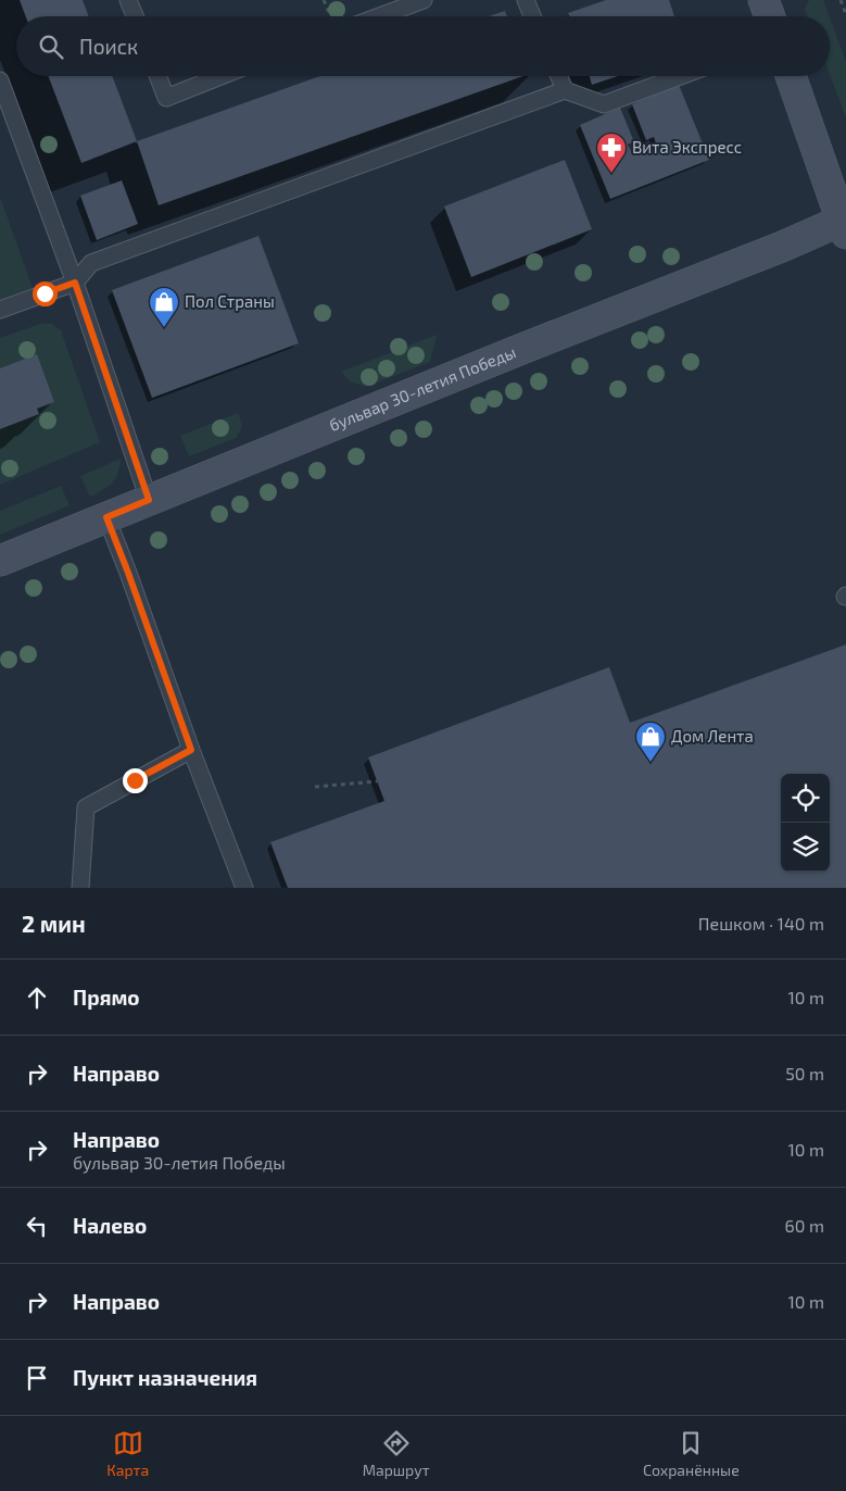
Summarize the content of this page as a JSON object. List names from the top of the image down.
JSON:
{
  "streets": {
    "main road": ["бульвар 30-летия Победы"]
  },
  "places": {
    "pharmacy": ["Вита Экспресс"],
    "shop": ["Пол Страны", "Дом Лента"]
  },
  "page": {
    "search": "Поиск",
    "heading": ["2 мин", "Пешком · 140 m"],
    "list": [
      ["Прямо", "10 m"],
      ["Направо", "50 m"],
      ["Направо", "бульвар 30-летия Победы", "10 m"],
      ["Налево", "60 m"],
      ["Направо", "10 m"],
      "Пункт назначения"
    ],
    "nav": ["Карта", "Маршрут", "Сохранённые"]
  }
}
